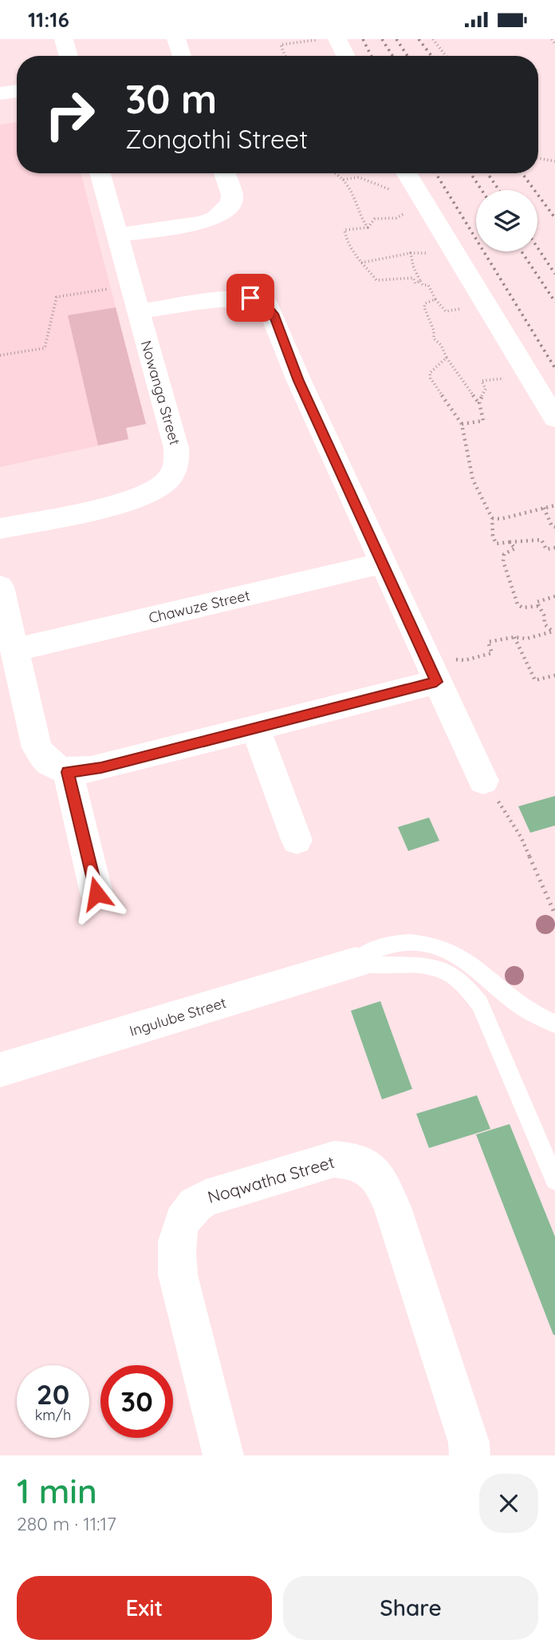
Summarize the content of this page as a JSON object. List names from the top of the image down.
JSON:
{
  "streets": {
    "street": [
      "Nowanga Street",
      "Chawuze Street",
      "Ingulube Street",
      "Noqwatha Street"
    ]
  },
  "page": {
    "status": "11:16",
    "turn": ["30 m", "Zongothi Street"],
    "speed": "20 km/h",
    "limit": "30",
    "heading": ["1 min", "280 m · 11:17"],
    "buttons": ["Exit", "Share"]
  }
}
